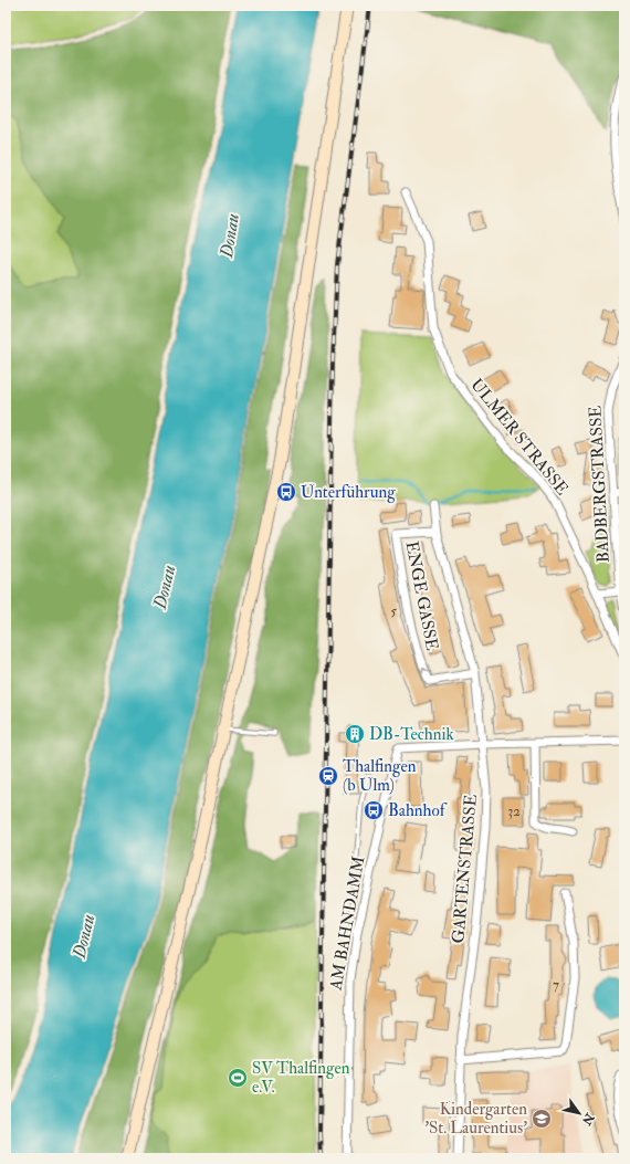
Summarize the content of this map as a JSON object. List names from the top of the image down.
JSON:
{
  "streets": {
    "street": [
      "ULMER STRASSE",
      "BADBERGSTRASSE",
      "ENGE GASSE",
      "GARTENSTRASSE",
      "AM BAHNDAMM"
    ]
  },
  "crossings": [
    ["ENGE GASSE", "GARTENSTRASSE"],
    ["GARTENSTRASSE", "AM BAHNDAMM"]
  ],
  "water": ["Donau"],
  "places": {
    "bus stop": ["Unterführung", "Bahnhof"],
    "building": ["DB-Technik"],
    "station": ["Thalfingen (b Ulm)"],
    "sports": ["SV Thalfingen e.V."],
    "school or university": ["Kindergarten 'St. Laurentius'"]
  },
  "house_numbers": ["5", "32", "7"],
  "north": "bottom right"
}
